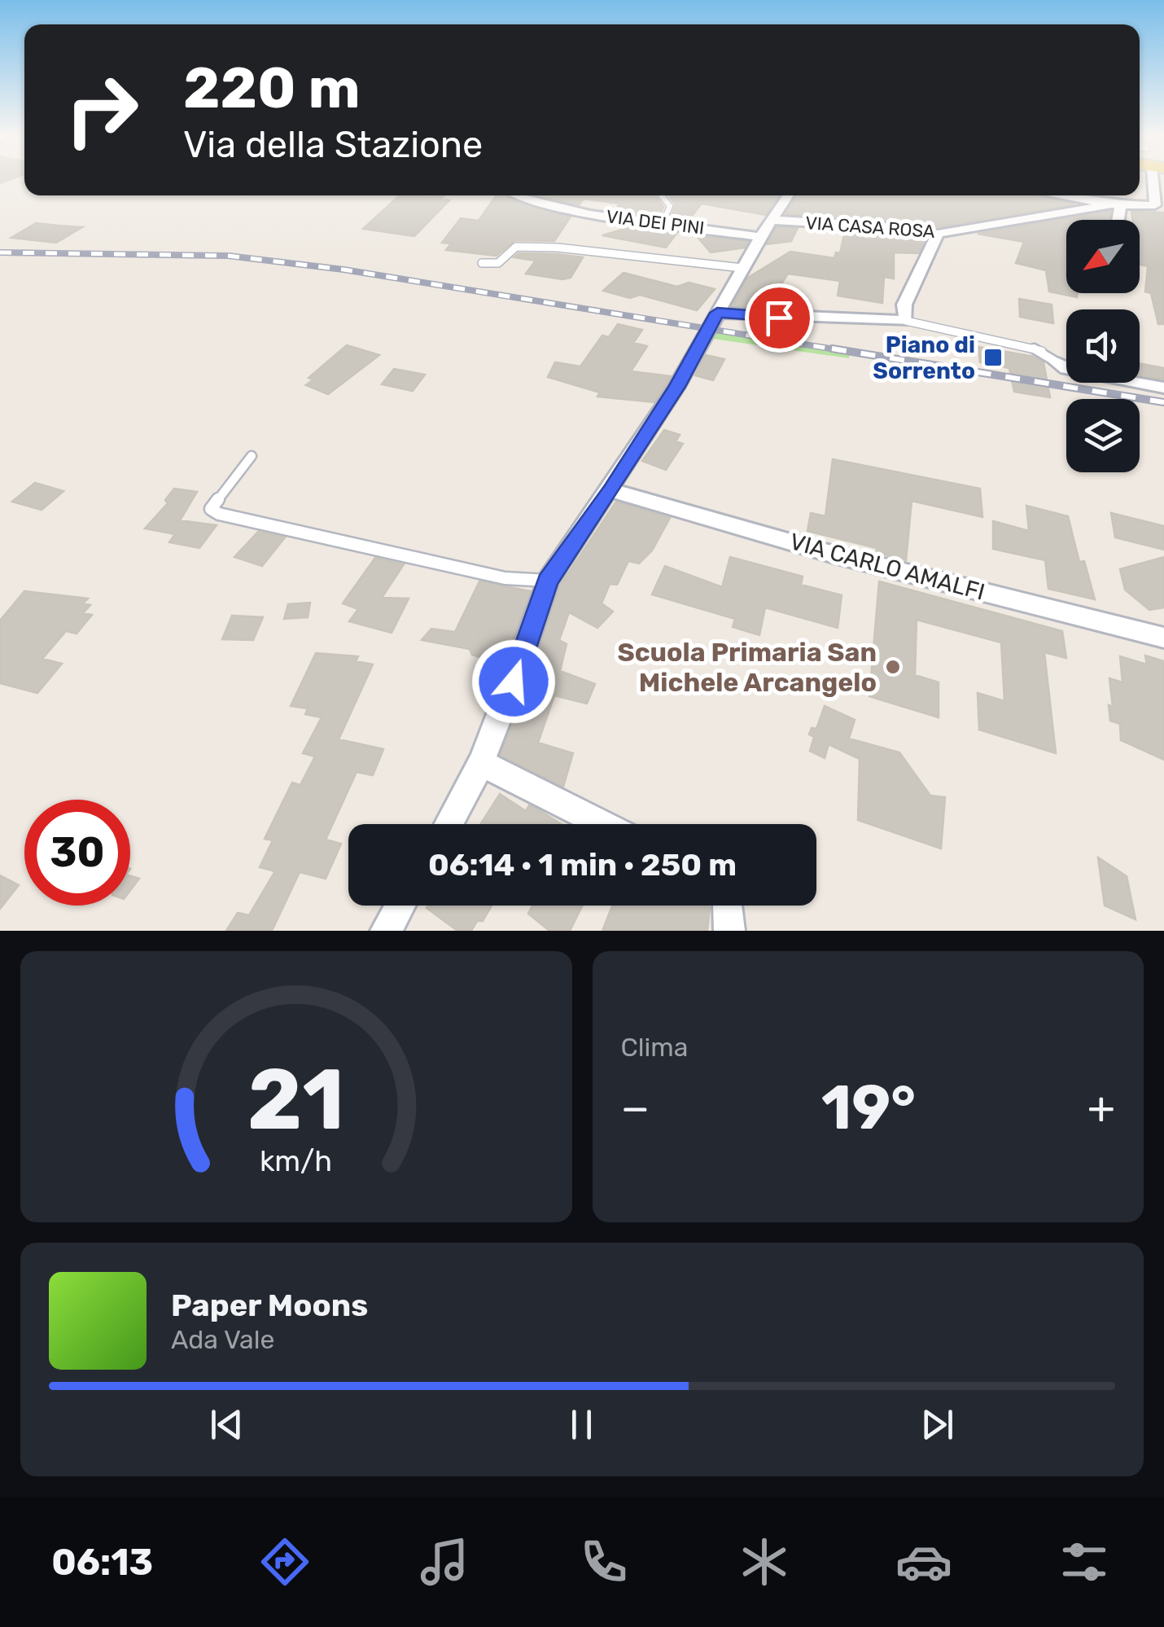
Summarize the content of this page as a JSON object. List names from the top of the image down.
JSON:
{
  "streets": {
    "street": ["VIA DEI PINI", "VIA CASA ROSA", "VIA CARLO AMALFI"]
  },
  "places": {
    "transit": ["Piano di Sorrento"],
    "other": ["Scuola Primaria San Michele Arcangelo"]
  },
  "north": "bottom left",
  "page": {
    "turn": ["220 m", "Via della Stazione"],
    "limit": "30",
    "trip": "06:14 · 1 min · 250 m",
    "tile": "Clima",
    "heat": ["−", "19°", "+"],
    "song": ["Paper Moons", "Ada Vale"],
    "tabs": "06:13",
    "gauge": ["21", "km/h"]
  }
}
